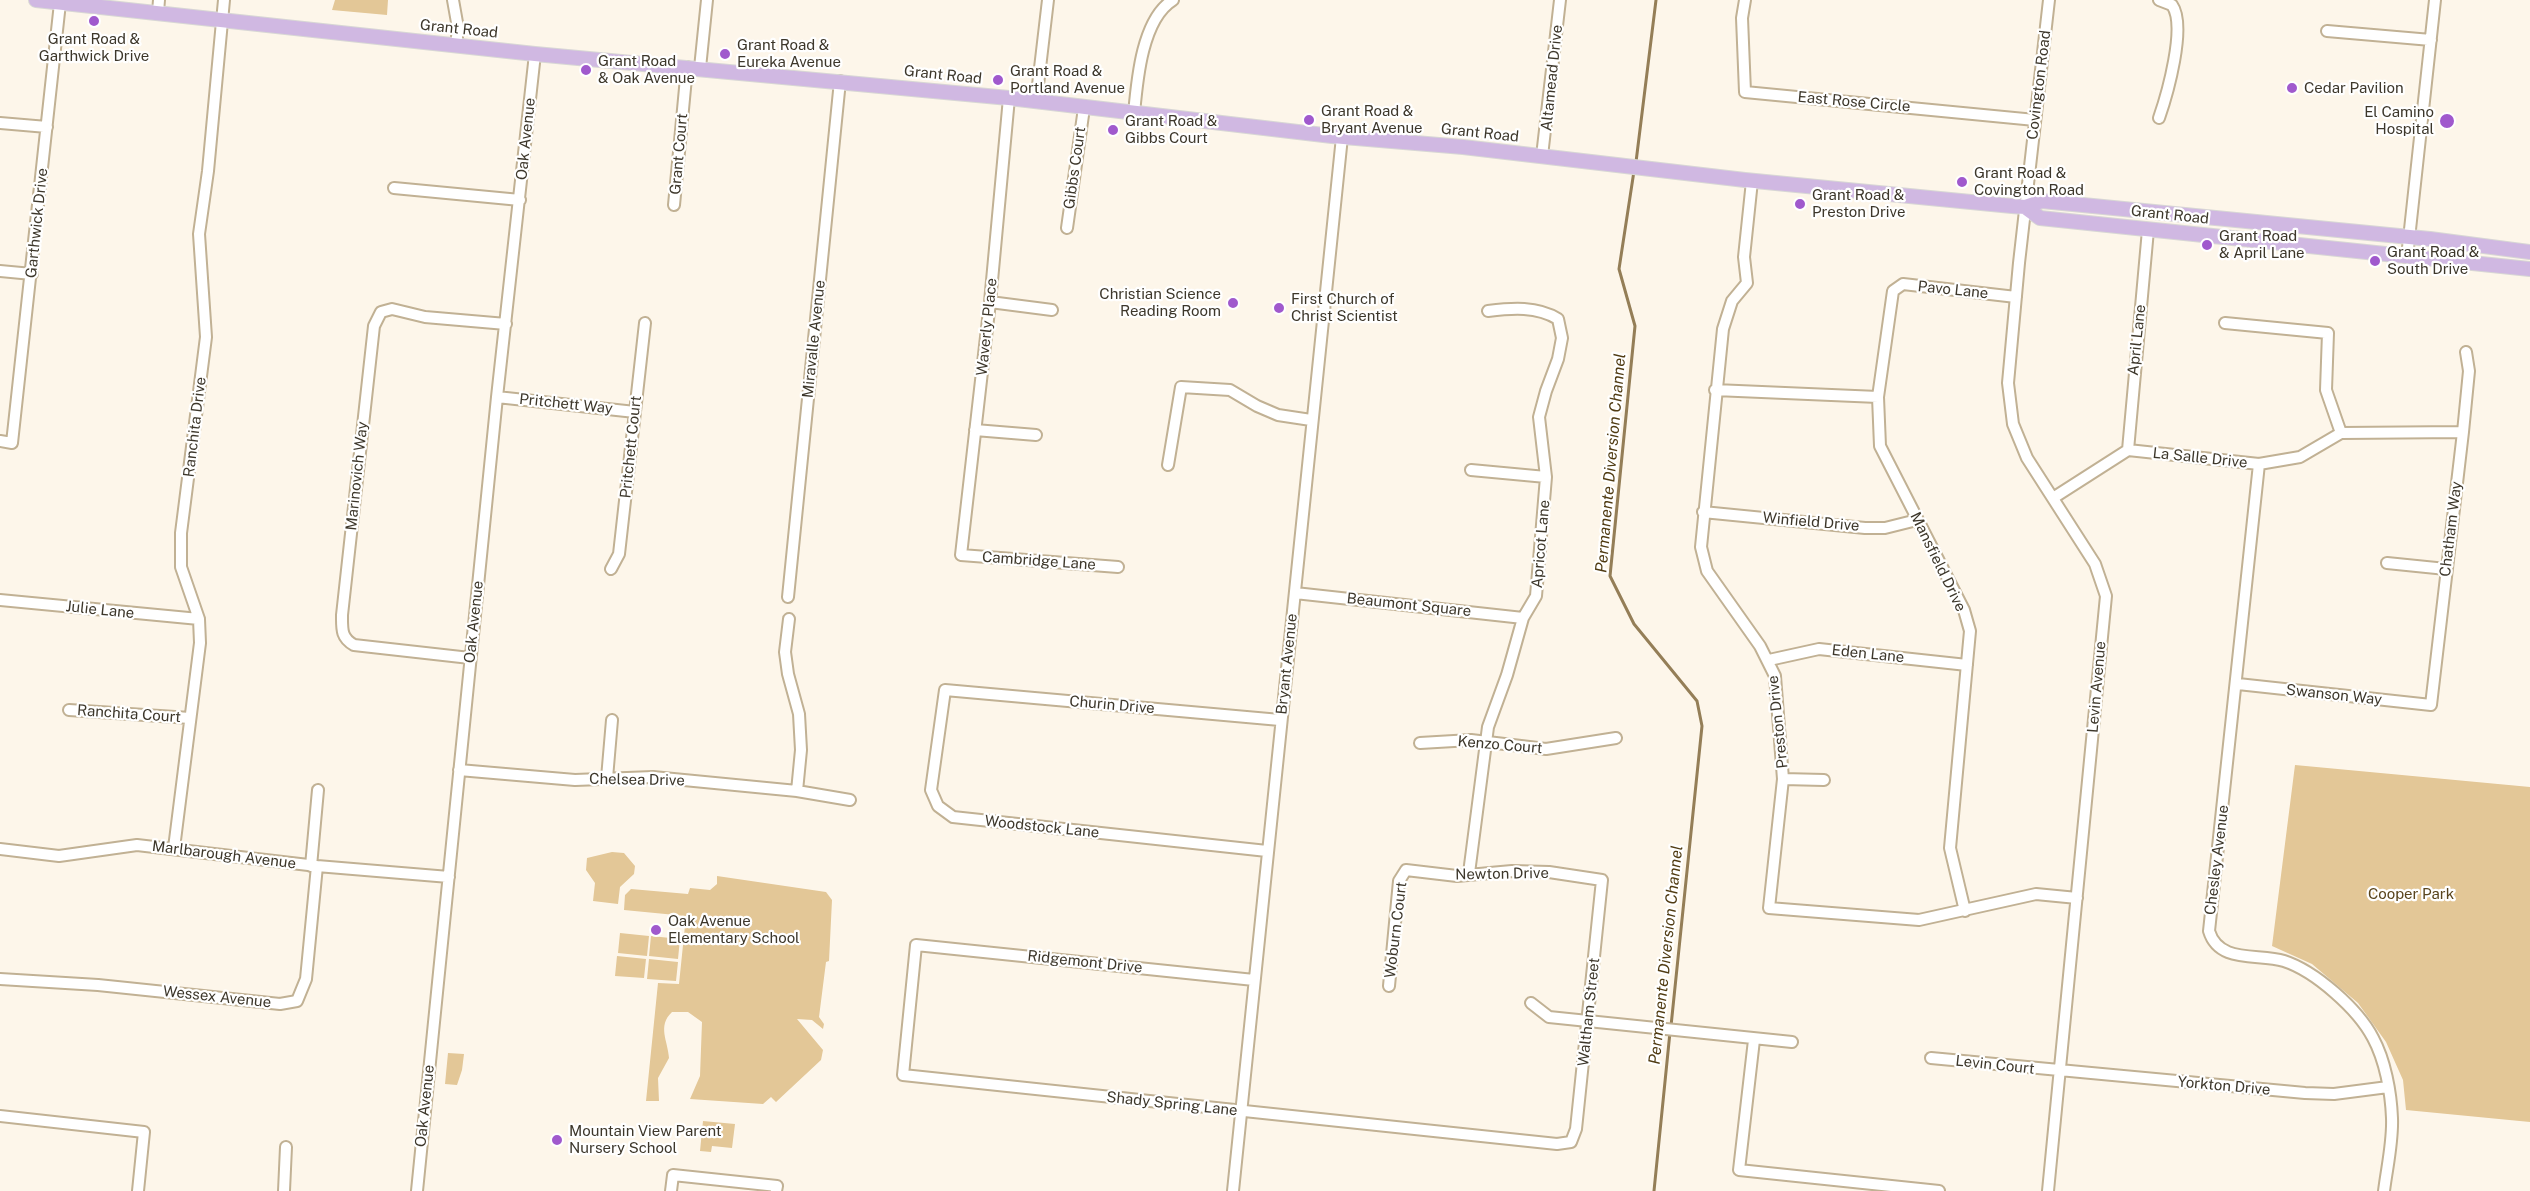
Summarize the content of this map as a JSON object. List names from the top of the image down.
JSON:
{
  "streets": {
    "main road": ["Grant Road"],
    "street": [
      "Altamead Drive",
      "Covington Road",
      "East Rose Circle",
      "Oak Avenue",
      "Grant Court",
      "Gibbs Court",
      "Garthwick Drive",
      "Pavo Lane",
      "Waverly Place",
      "Miravalle Avenue",
      "April Lane",
      "Pritchett Way",
      "Ranchita Drive",
      "Pritchett Court",
      "La Salle Drive",
      "Marinovich Way",
      "Winfield Drive",
      "Chatham Way",
      "Apricot Lane",
      "Cambridge Lane",
      "Mansfield Drive",
      "Beaumont Square",
      "Julie Lane",
      "Eden Lane",
      "Bryant Avenue",
      "Levin Avenue",
      "Swanson Way",
      "Churin Drive",
      "Ranchita Court",
      "Preston Drive",
      "Kenzo Court",
      "Chelsea Drive",
      "Woodstock Lane",
      "Marlbarough Avenue",
      "Chesley Avenue",
      "Newton Drive",
      "Woburn Court",
      "Ridgemont Drive",
      "Wessex Avenue",
      "Waltham Street",
      "Levin Court",
      "Yorkton Drive",
      "Shady Spring Lane"
    ]
  },
  "crossings": [
    ["Grant Road", "Altamead Drive"],
    ["Grant Road", "Covington Road"],
    ["Grant Road", "Oak Avenue"],
    ["Grant Road", "Grant Court"],
    ["Grant Road", "Gibbs Court"],
    ["Grant Road", "Garthwick Drive"],
    ["Grant Road", "Waverly Place"],
    ["Grant Road", "Miravalle Avenue"],
    ["Grant Road", "April Lane"],
    ["Grant Road", "Ranchita Drive"],
    ["Grant Road", "Bryant Avenue"],
    ["Grant Road", "Levin Avenue"],
    ["Grant Road", "Preston Drive"],
    ["Covington Road", "East Rose Circle"],
    ["Covington Road", "Levin Avenue"],
    ["Oak Avenue", "Pritchett Way"],
    ["Oak Avenue", "Marinovich Way"],
    ["Oak Avenue", "Chelsea Drive"],
    ["Oak Avenue", "Marlbarough Avenue"],
    ["Pavo Lane", "Mansfield Drive"],
    ["Pavo Lane", "Levin Avenue"],
    ["Waverly Place", "Cambridge Lane"],
    ["April Lane", "La Salle Drive"],
    ["Pritchett Way", "Pritchett Court"],
    ["Ranchita Drive", "Julie Lane"],
    ["Ranchita Drive", "Ranchita Court"],
    ["Ranchita Drive", "Marlbarough Avenue"],
    ["La Salle Drive", "Chatham Way"],
    ["La Salle Drive", "Chesley Avenue"],
    ["Winfield Drive", "Mansfield Drive"],
    ["Winfield Drive", "Preston Drive"],
    ["Chatham Way", "Swanson Way"],
    ["Apricot Lane", "Beaumont Square"],
    ["Apricot Lane", "Kenzo Court"],
    ["Apricot Lane", "Newton Drive"],
    ["Mansfield Drive", "Eden Lane"],
    ["Mansfield Drive", "Preston Drive"],
    ["Beaumont Square", "Bryant Avenue"],
    ["Eden Lane", "Preston Drive"],
    ["Bryant Avenue", "Churin Drive"],
    ["Bryant Avenue", "Woodstock Lane"],
    ["Bryant Avenue", "Ridgemont Drive"],
    ["Bryant Avenue", "Shady Spring Lane"],
    ["Levin Avenue", "Preston Drive"],
    ["Levin Avenue", "Levin Court"],
    ["Levin Avenue", "Yorkton Drive"],
    ["Swanson Way", "Chesley Avenue"],
    ["Churin Drive", "Woodstock Lane"],
    ["Marlbarough Avenue", "Wessex Avenue"],
    ["Chesley Avenue", "Yorkton Drive"],
    ["Newton Drive", "Woburn Court"],
    ["Newton Drive", "Waltham Street"],
    ["Ridgemont Drive", "Shady Spring Lane"],
    ["Waltham Street", "Shady Spring Lane"],
    ["Levin Court", "Yorkton Drive"]
  ],
  "water": ["Permanente Diversion Channel"],
  "parks": ["Cooper Park"],
  "places": [
    "Grant Road & Garthwick Drive",
    "Grant Road & Eureka Avenue",
    "Grant Road & Oak Avenue",
    "Grant Road & Portland Avenue",
    "Cedar Pavilion",
    "Grant Road & Bryant Avenue",
    "El Camino Hospital",
    "Grant Road & Gibbs Court",
    "Grant Road & Covington Road",
    "Grant Road & Preston Drive",
    "Grant Road & April Lane",
    "Grant Road & South Drive",
    "Christian Science Reading Room",
    "First Church of Christ Scientist",
    "Oak Avenue Elementary School",
    "Mountain View Parent Nursery School"
  ]
}
